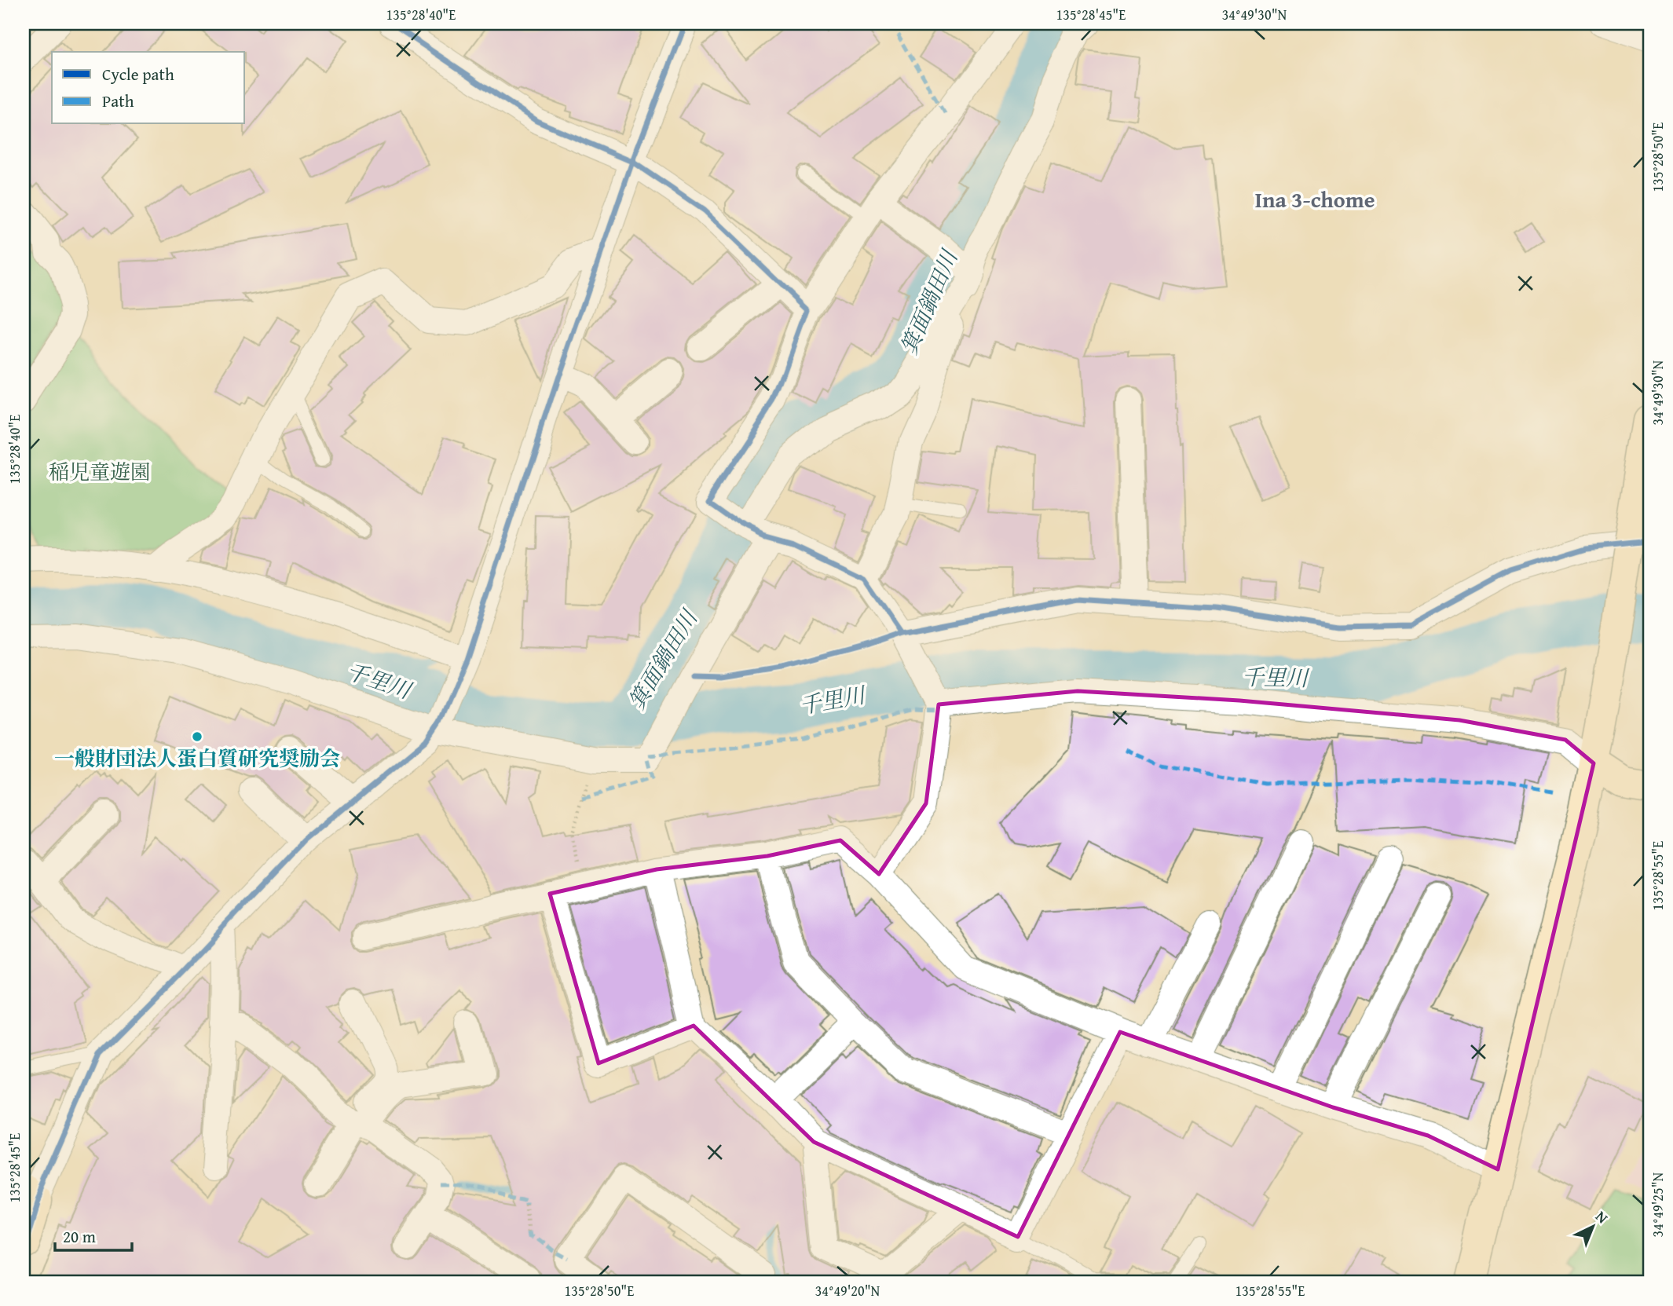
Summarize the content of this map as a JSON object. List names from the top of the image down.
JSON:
{
  "districts": ["Ina 3-chome"],
  "water": ["箕面鍋田川", "千里川"],
  "parks": ["稲児童遊園"],
  "places": ["一般財団法人蛋白質研究奨励会"],
  "legend": ["Cycle path", "Path"],
  "scale_bar": "20 m",
  "north": "top right",
  "coordinates": [
    "135°28'40\"E",
    "135°28'45\"E",
    "34°49'30\"N",
    "135°28'50\"E",
    "135°28'55\"E",
    "34°49'25\"N",
    "34°49'20\"N"
  ]
}
